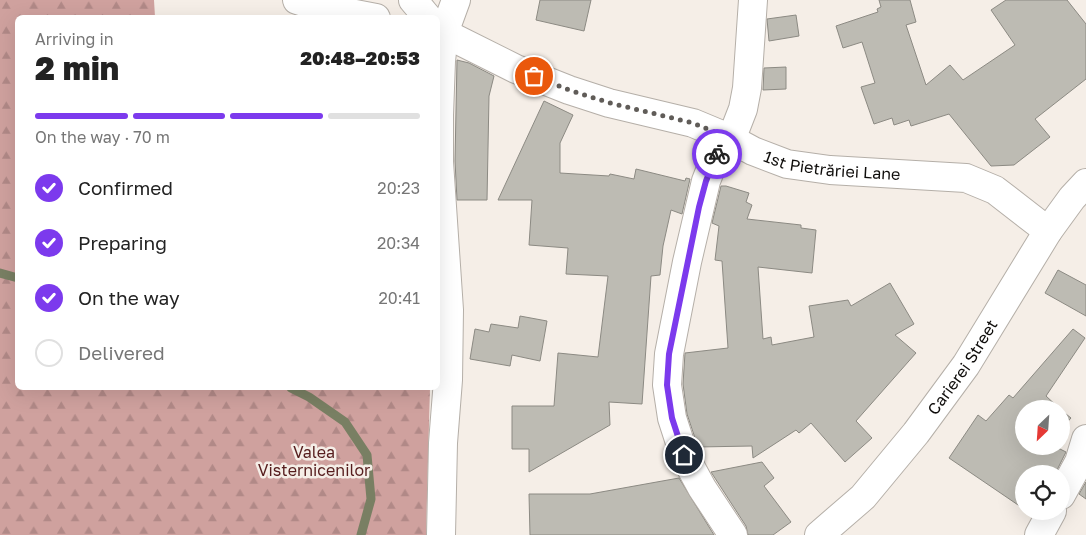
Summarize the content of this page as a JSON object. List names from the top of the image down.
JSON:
{
  "streets": {
    "street": ["1st Pietrăriei Lane", "Carierei Street"]
  },
  "crossings": [
    ["1st Pietrăriei Lane", "Carierei Street"]
  ],
  "parks": ["Valea Visternicenilor"],
  "north": "bottom left",
  "page": {
    "heading": ["2 min", "Arriving in", "20:48–20:53"],
    "bar": "On the way · 70 m",
    "list": [
      ["Confirmed", "20:23"],
      ["Preparing", "20:34"],
      ["On the way", "20:41"],
      "Delivered"
    ]
  }
}
